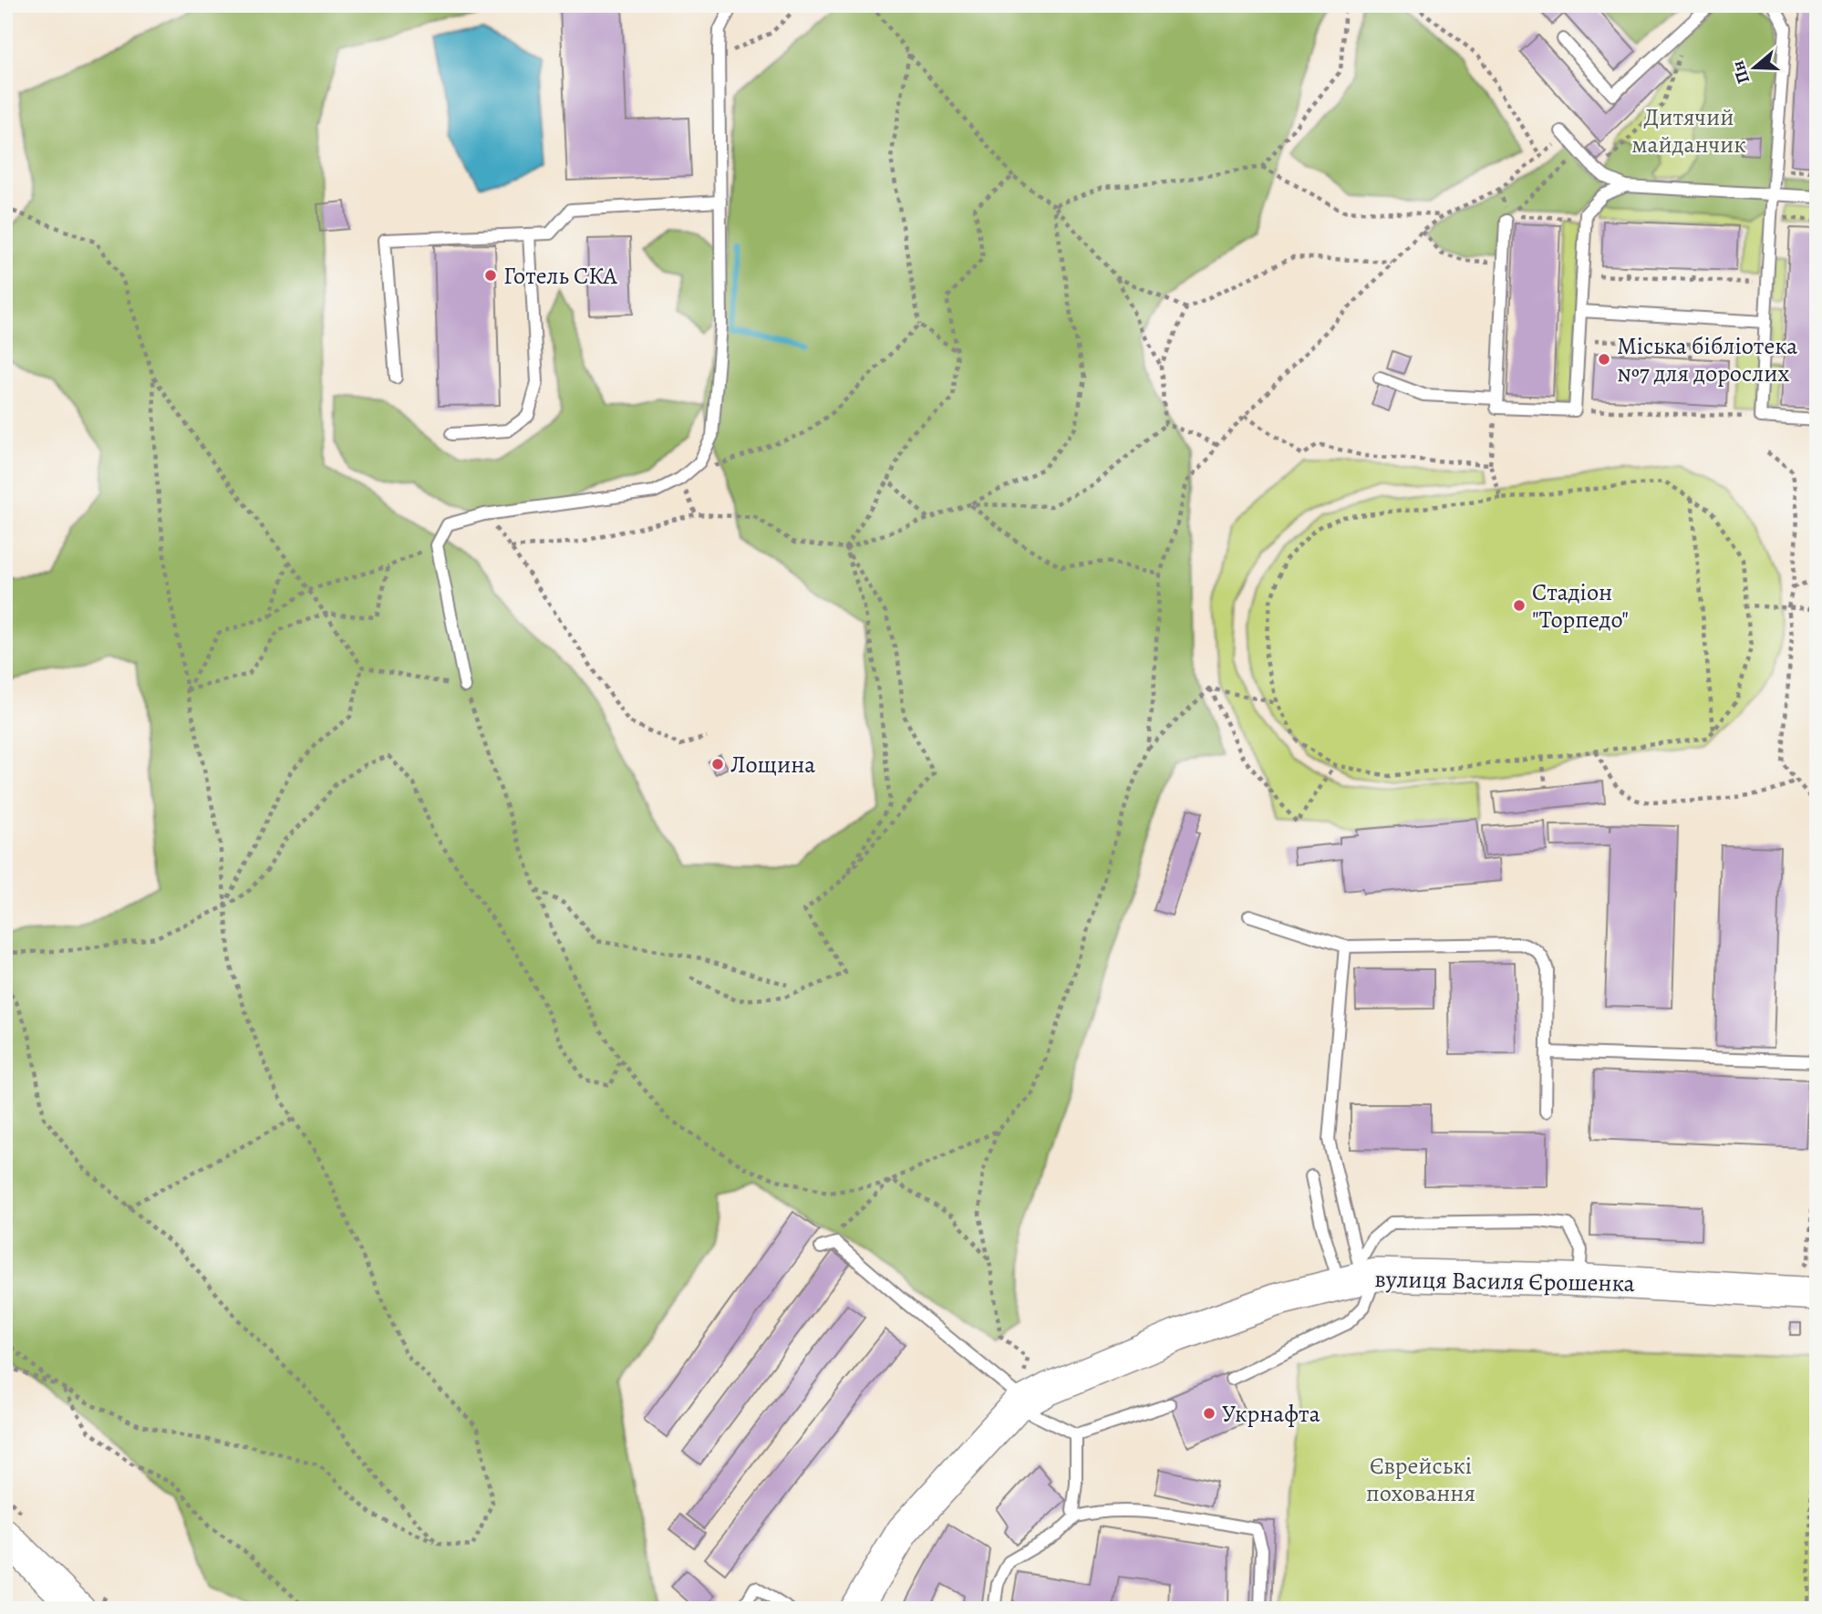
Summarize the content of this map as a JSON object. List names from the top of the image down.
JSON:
{
  "streets": {
    "main road": ["вулиця Василя Єрошенка"]
  },
  "parks": ["Дитячий майданчик", "Єврейські поховання"],
  "places": [
    "Готель СКА",
    "Міська бібліотека №7 для дорослих",
    "Стадіон \"Торпедо\"",
    "Лощина",
    "Укрнафта"
  ],
  "north": "left"
}
